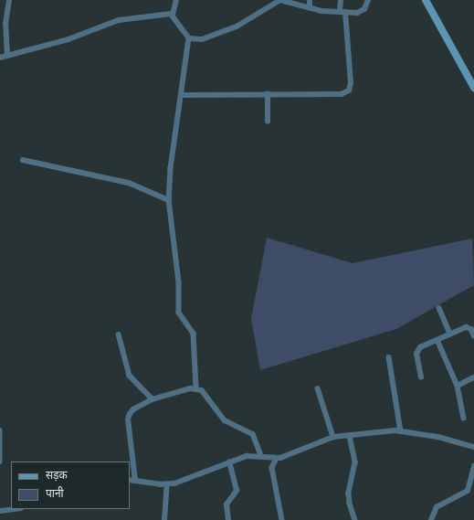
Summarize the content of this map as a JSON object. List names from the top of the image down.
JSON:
{
  "legend": ["सड़क", "पानी"]
}
